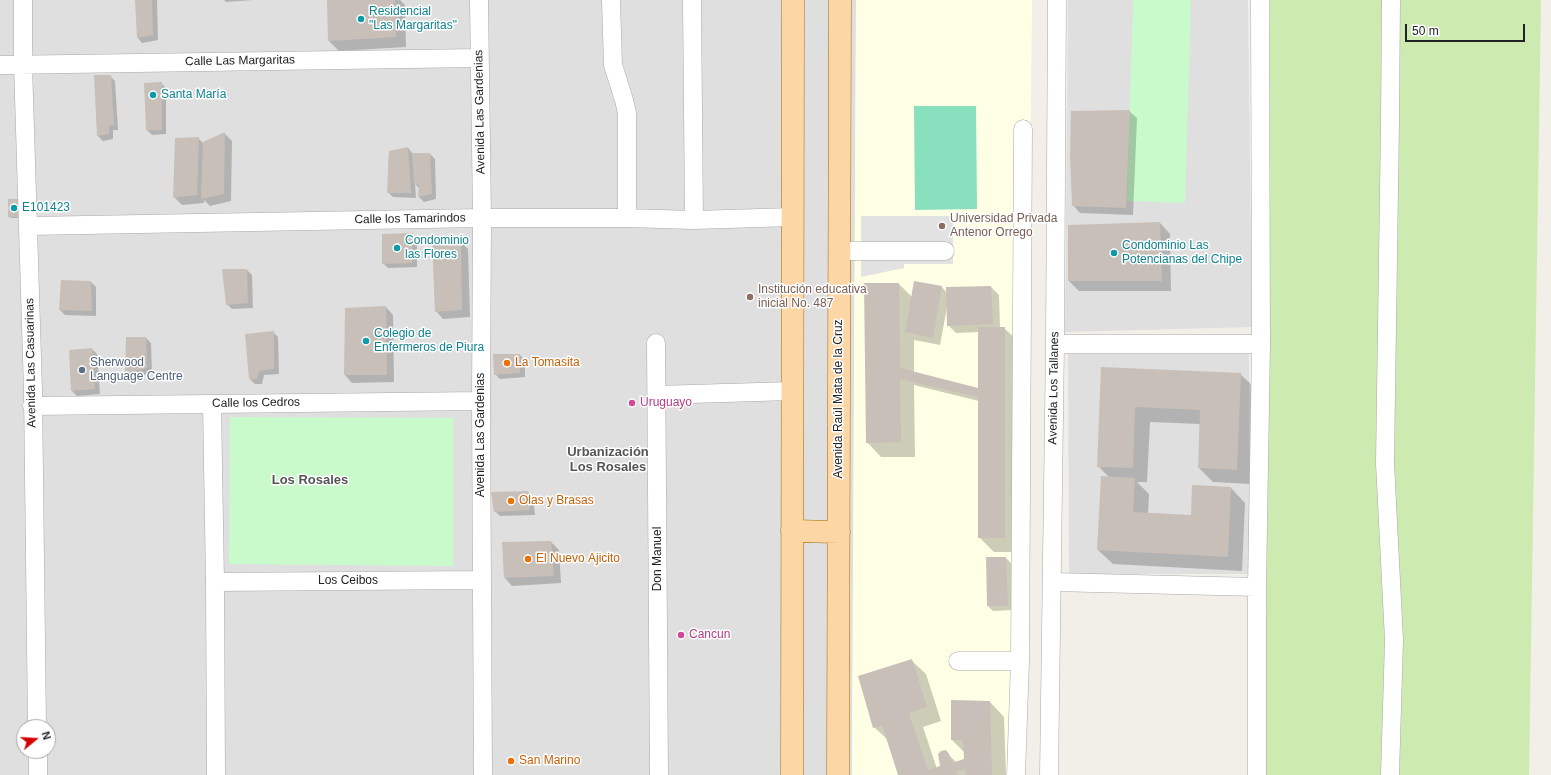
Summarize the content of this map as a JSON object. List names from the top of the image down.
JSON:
{
  "streets": {
    "main road": ["Avenida Raúl Mata de la Cruz"],
    "street": [
      "Calle Las Margaritas",
      "Avenida Las Gardenias",
      "Calle los Tamarindos",
      "Avenida Las Casuarinas",
      "Avenida Los Tallanes",
      "Calle los Cedros",
      "Don Manuel",
      "Los Ceibos"
    ]
  },
  "crossings": [
    ["Calle Las Margaritas", "Avenida Las Gardenias"],
    ["Calle Las Margaritas", "Avenida Las Casuarinas"],
    ["Avenida Las Gardenias", "Calle los Tamarindos"],
    ["Avenida Las Gardenias", "Calle los Cedros"],
    ["Avenida Las Gardenias", "Los Ceibos"],
    ["Calle los Tamarindos", "Avenida Las Casuarinas"],
    ["Avenida Las Casuarinas", "Calle los Cedros"]
  ],
  "districts": ["Urbanización Los Rosales", "Los Rosales"],
  "places": [
    "Residencial \"Las Margaritas\"",
    "Santa María",
    "E101423",
    "Universidad Privada Antenor Orrego",
    "Condominio las Flores",
    "Condominio Las Potencianas del Chipe",
    "Institución educativa inicial No. 487",
    "Colegio de Enfermeros de Piura",
    "La Tomasita",
    "Sherwood Language Centre",
    "Uruguayo",
    "Olas y Brasas",
    "El Nuevo Ajicito",
    "Cancun",
    "San Marino"
  ],
  "scale_bar": "50 m",
  "north": "right"
}
